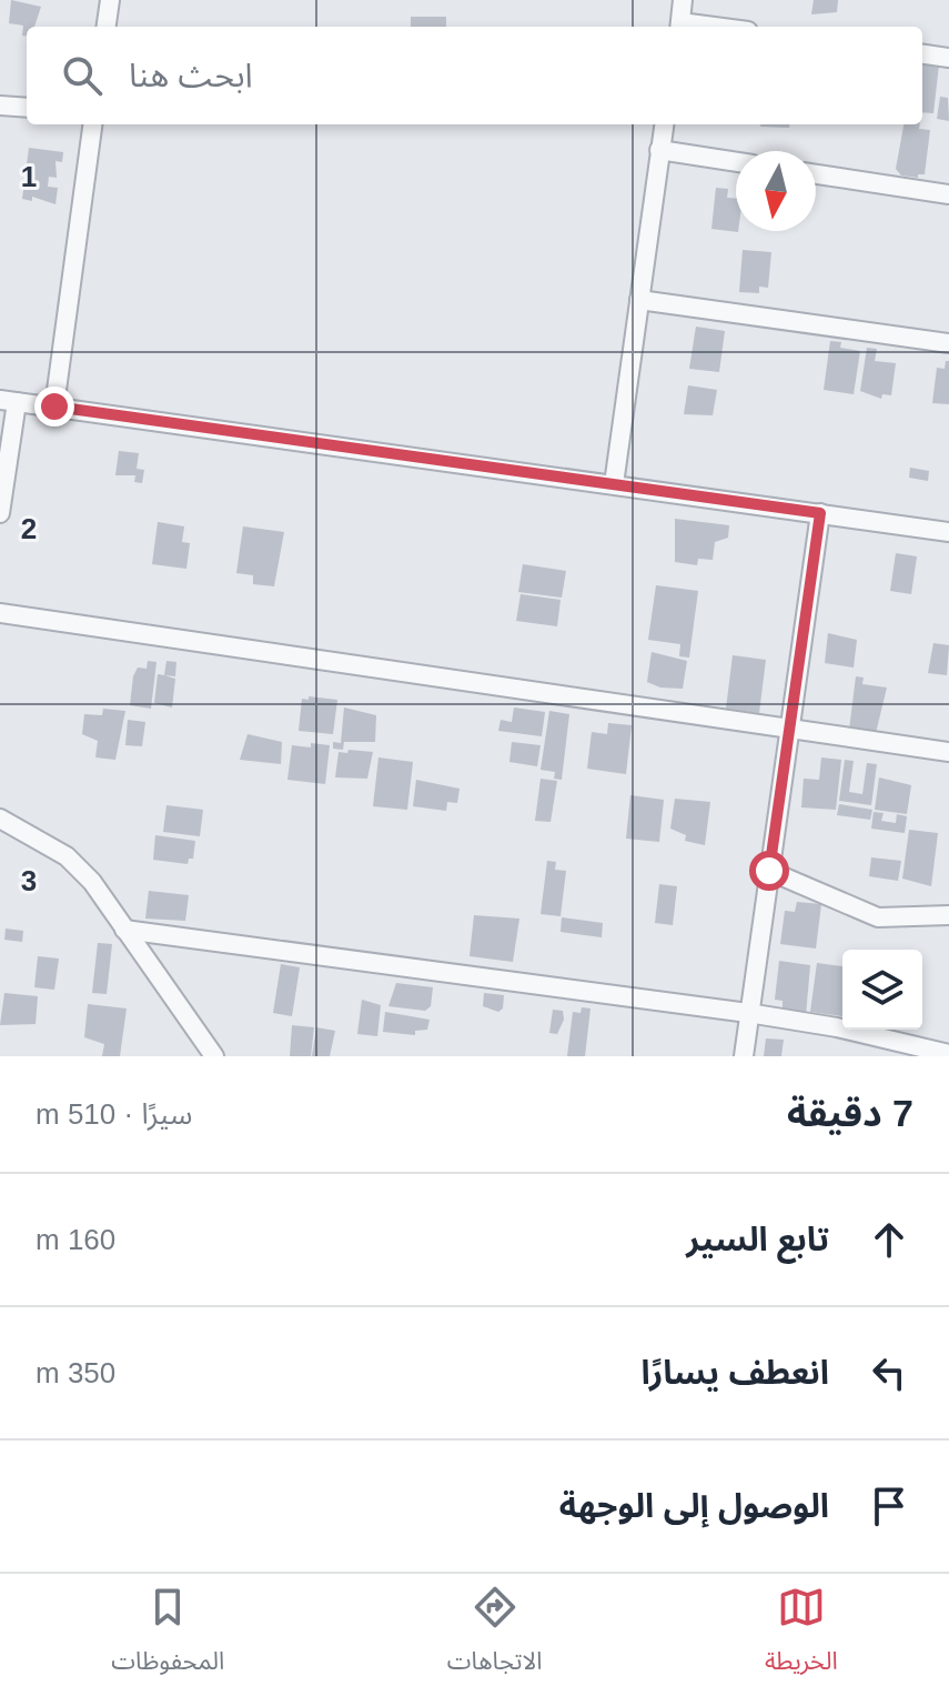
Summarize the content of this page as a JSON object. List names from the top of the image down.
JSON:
{
  "north": "bottom",
  "page": {
    "search": "ابحث هنا",
    "heading": ["7 دقيقة", "سيرًا · 510 m"],
    "list": [
      ["تابع السير", "160 m"],
      ["انعطف يسارًا", "350 m"],
      "الوصول إلى الوجهة"
    ],
    "nav": ["الخريطة", "الاتجاهات", "المحفوظات"]
  },
  "grid": {
    "rows": ["1", "2", "3"]
  }
}
